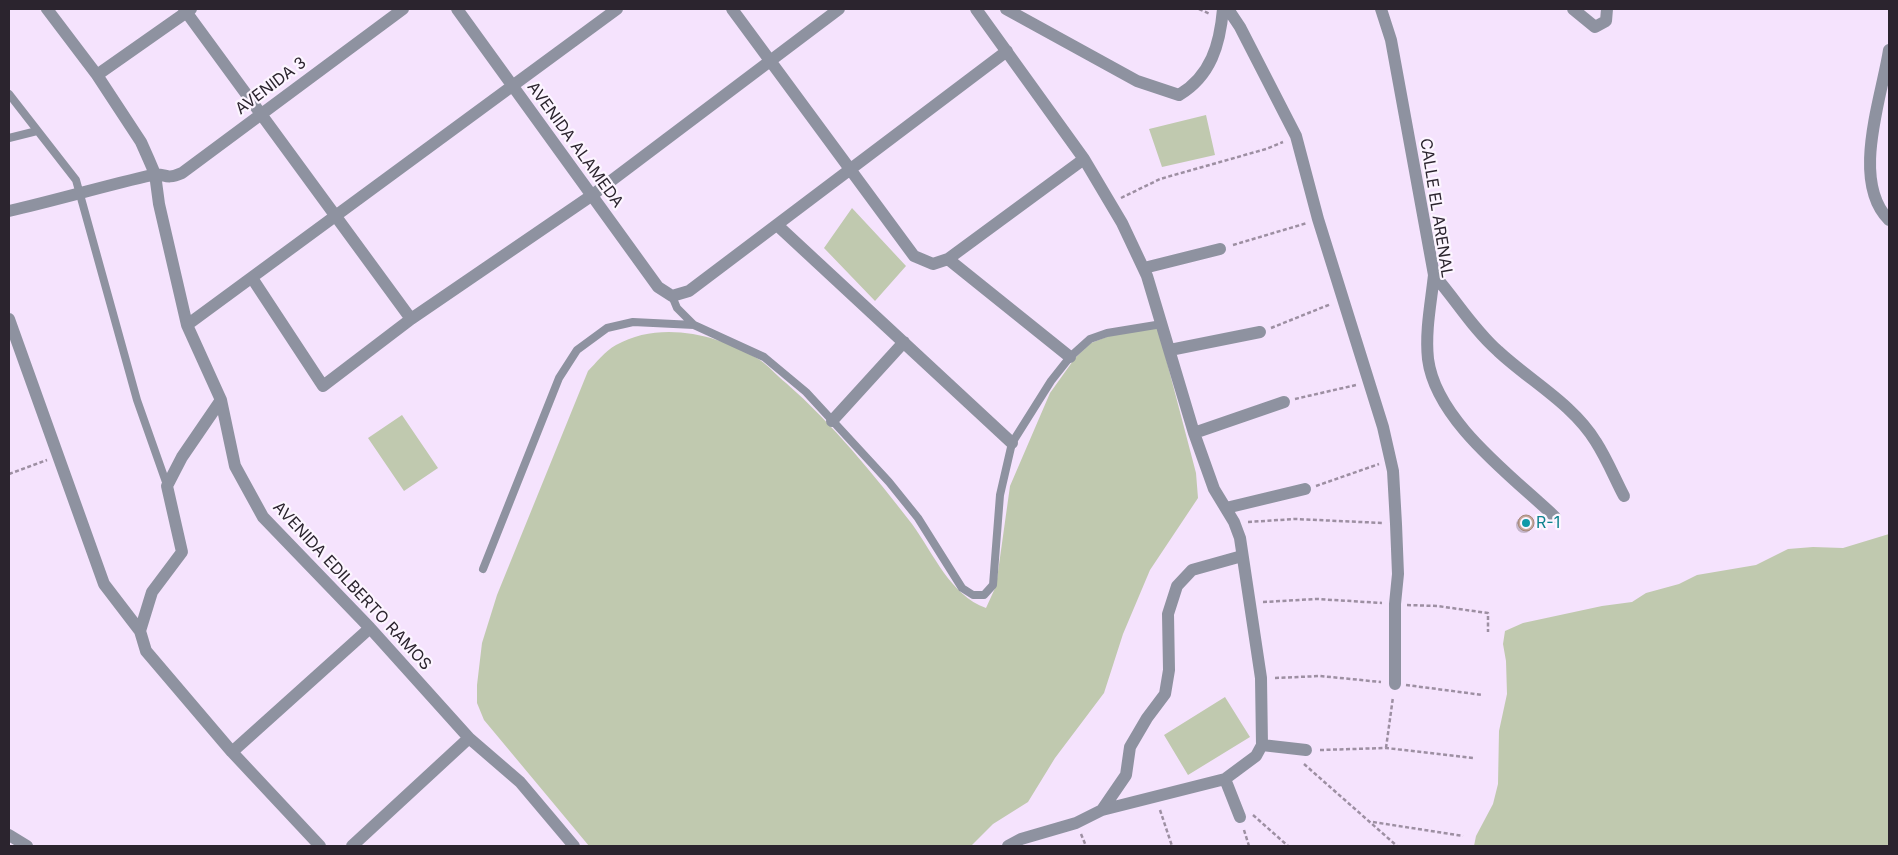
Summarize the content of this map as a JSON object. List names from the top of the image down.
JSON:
{
  "streets": {
    "street": [
      "AVENIDA 3",
      "AVENIDA ALAMEDA",
      "CALLE EL ARENAL",
      "AVENIDA EDILBERTO RAMOS"
    ]
  },
  "crossings": [
    ["AVENIDA 3", "AVENIDA EDILBERTO RAMOS"]
  ],
  "places": ["R-1"]
}
